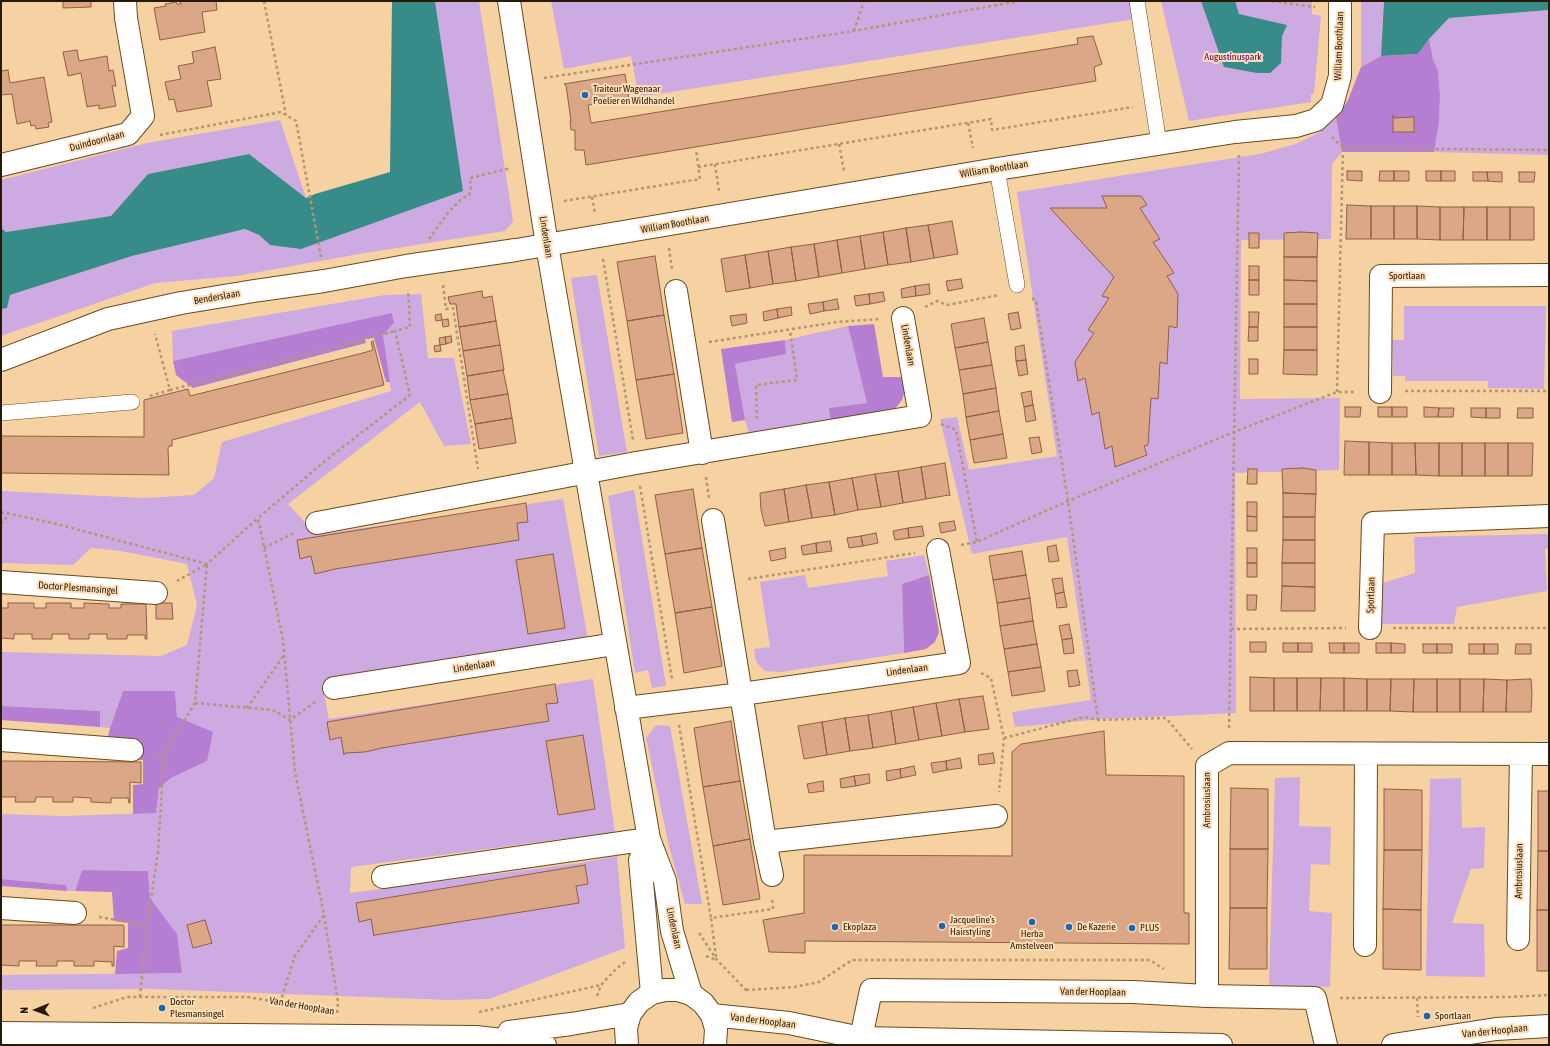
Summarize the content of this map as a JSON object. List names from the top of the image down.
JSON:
{
  "streets": {
    "street": [
      "William Boothlaan",
      "Duindoornlaan",
      "Lindenlaan",
      "Sportlaan",
      "Benderslaan",
      "Doctor Plesmansingel",
      "Ambrosiuslaan",
      "Van der Hooplaan"
    ]
  },
  "crossings": [
    ["William Boothlaan", "Lindenlaan"],
    ["William Boothlaan", "Benderslaan"],
    ["Lindenlaan", "Benderslaan"],
    ["Ambrosiuslaan", "Van der Hooplaan"]
  ],
  "parks": ["Augustinuspark"],
  "places": [
    "Traiteur Wagenaar Poelier en Wildhandel",
    "Herba Amstelveen",
    "Jacqueline's Hairstyling",
    "Ekoplaza",
    "De Kazerie",
    "PLUS",
    "Doctor Plesmansingel",
    "Sportlaan"
  ],
  "north": "left"
}
